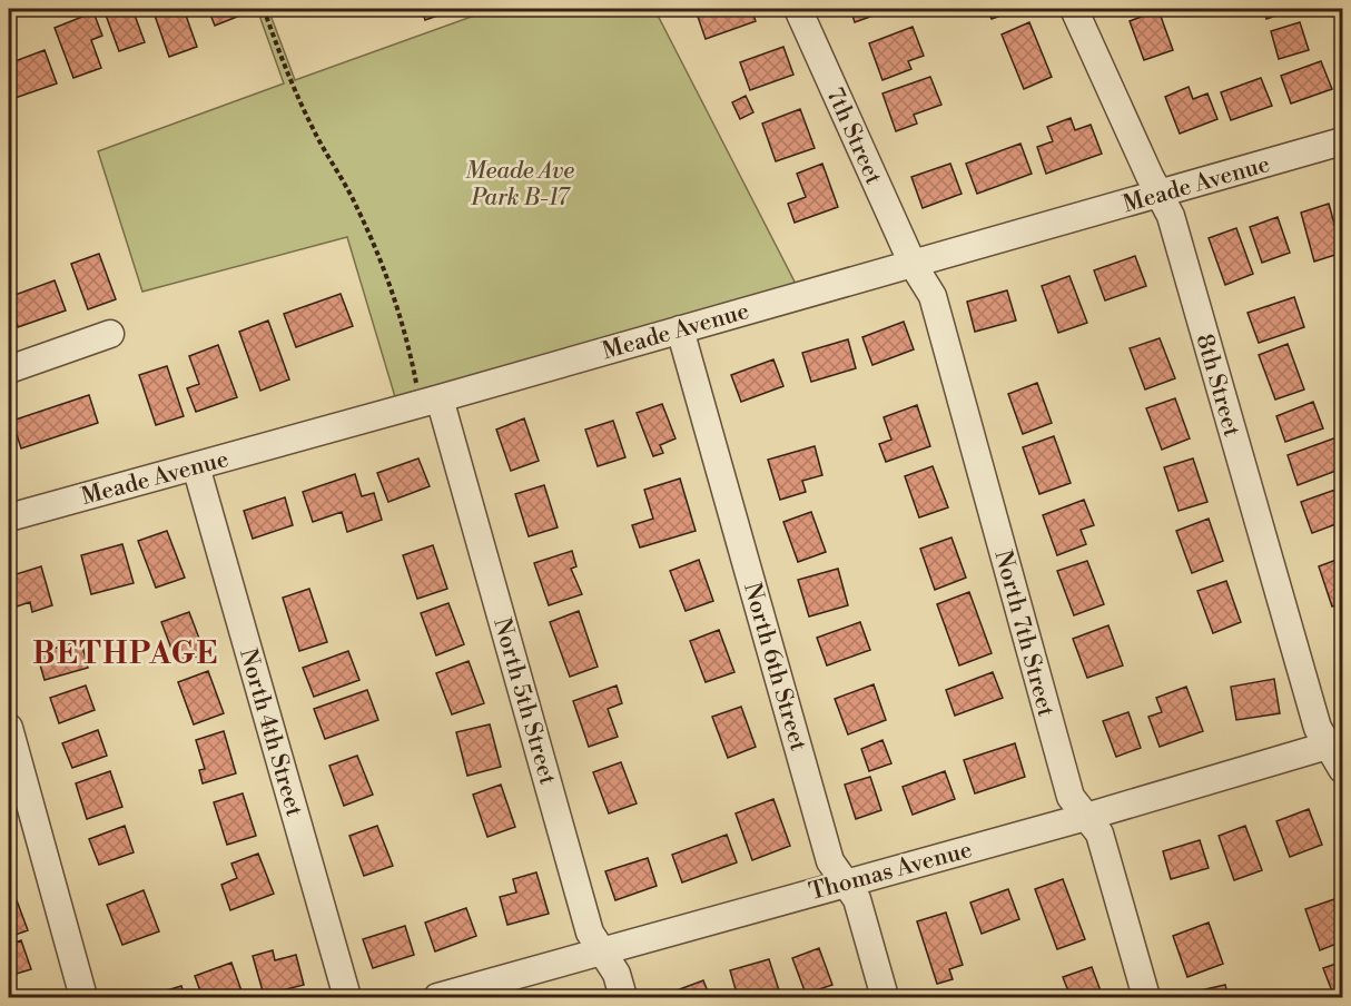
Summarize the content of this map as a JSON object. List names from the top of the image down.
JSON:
{
  "streets": {
    "street": [
      "7th Street",
      "Meade Avenue",
      "8th Street",
      "North 7th Street",
      "North 6th Street",
      "North 5th Street",
      "North 4th Street",
      "Thomas Avenue"
    ]
  },
  "crossings": [
    ["7th Street", "Meade Avenue"],
    ["7th Street", "North 7th Street"],
    ["Meade Avenue", "8th Street"],
    ["Meade Avenue", "North 7th Street"],
    ["Meade Avenue", "North 6th Street"],
    ["Meade Avenue", "North 5th Street"],
    ["Meade Avenue", "North 4th Street"],
    ["8th Street", "Thomas Avenue"],
    ["North 7th Street", "Thomas Avenue"],
    ["North 6th Street", "Thomas Avenue"],
    ["North 5th Street", "Thomas Avenue"]
  ],
  "districts": ["BETHPAGE"],
  "parks": ["Meade Ave Park B-17"]
}
